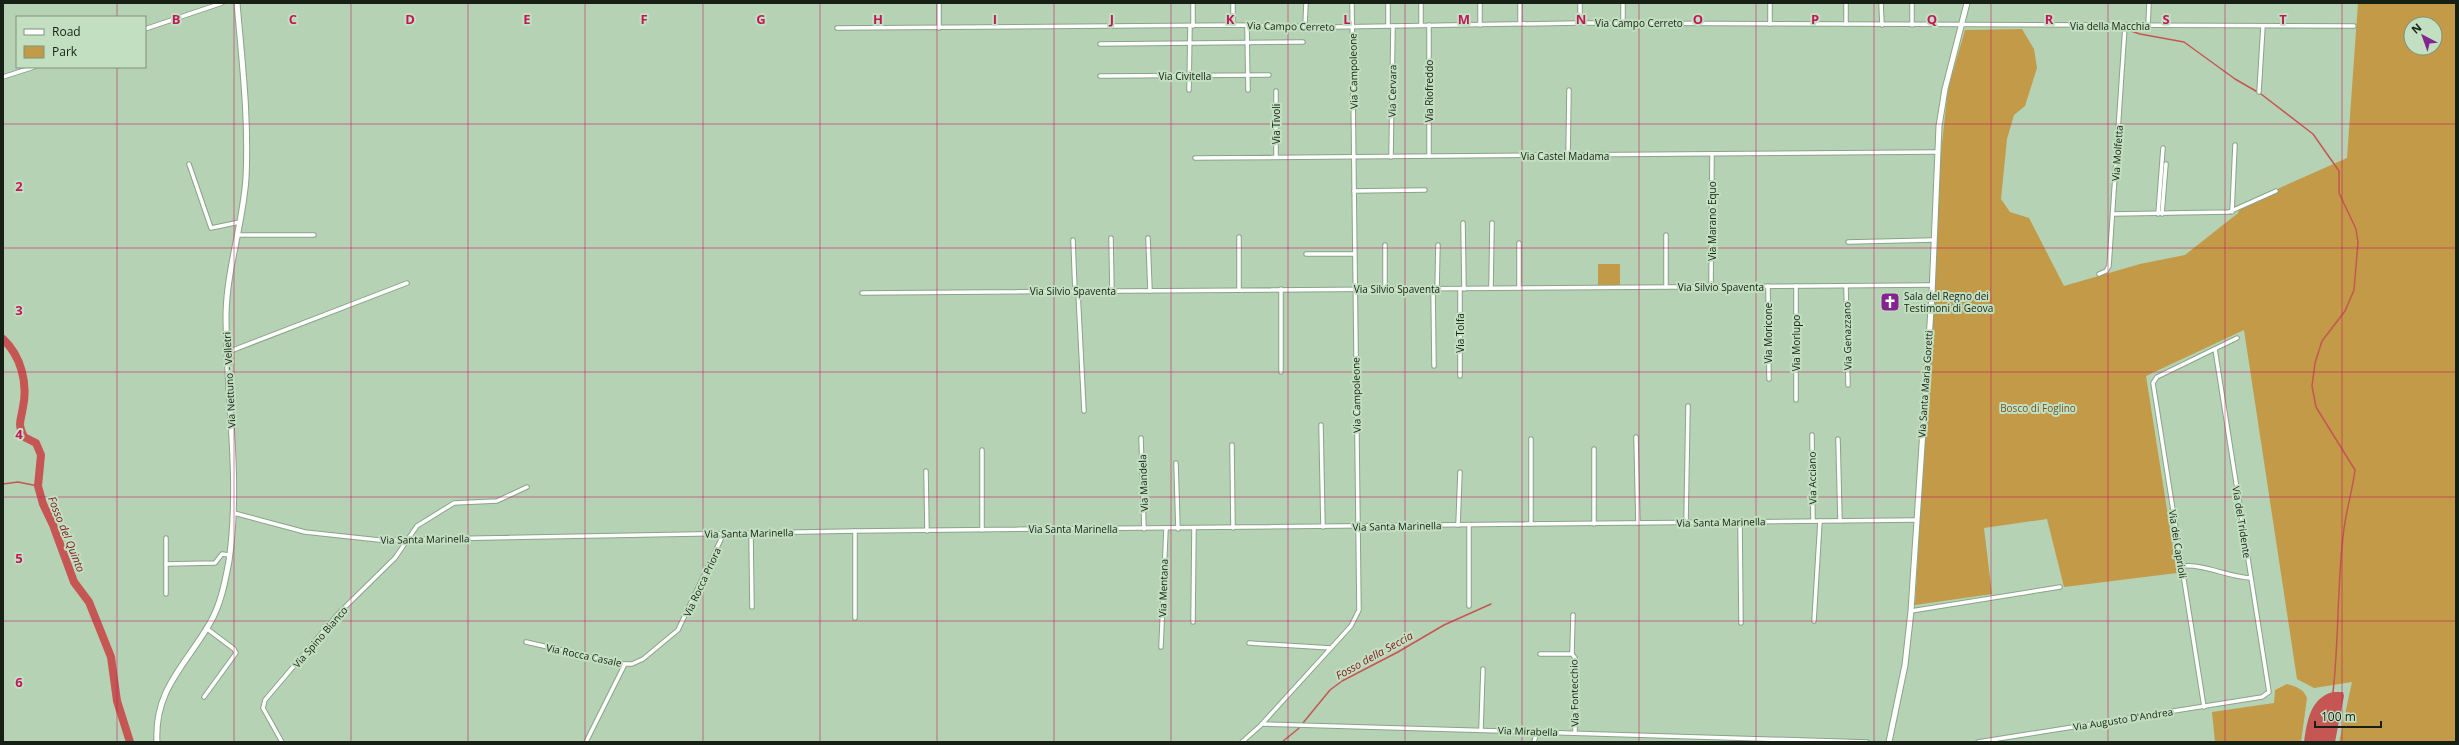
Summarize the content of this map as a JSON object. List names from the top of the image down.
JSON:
{
  "streets": {
    "main road": ["Via Nettuno - Velletri", "Via Santa Maria Goretti"],
    "street": [
      "Via Campo Cerreto",
      "Via della Macchia",
      "Via Campoleone",
      "Via Civitella",
      "Via Cervara",
      "Via Riofreddo",
      "Via Tivoli",
      "Via Molfetta",
      "Via Castel Madama",
      "Via Marano Equo",
      "Via Silvio Spaventa",
      "Via Tolfa",
      "Via Moricone",
      "Via Genazzano",
      "Via Morlupo",
      "Via Acciano",
      "Via Mandela",
      "Via Santa Marinella",
      "Via del Tridente",
      "Via dei Caprioli",
      "Via Rocca Priora",
      "Via Mentana",
      "Via Spino Bianco",
      "Via Rocca Casale",
      "Via Fontecchio",
      "Via Augusto D'Andrea",
      "Via Mirabella"
    ]
  },
  "crossings": [
    ["Via Campo Cerreto", "Via della Macchia"],
    ["Via Campo Cerreto", "Via Campoleone"],
    ["Via Campo Cerreto", "Via Cervara"],
    ["Via Campo Cerreto", "Via Riofreddo"],
    ["Via Campo Cerreto", "Via Santa Maria Goretti"],
    ["Via della Macchia", "Via Molfetta"],
    ["Via della Macchia", "Via Santa Maria Goretti"],
    ["Via Campoleone", "Via Castel Madama"],
    ["Via Campoleone", "Via Silvio Spaventa"],
    ["Via Campoleone", "Via Santa Marinella"],
    ["Via Campoleone", "Via Mirabella"],
    ["Via Cervara", "Via Castel Madama"],
    ["Via Riofreddo", "Via Castel Madama"],
    ["Via Tivoli", "Via Castel Madama"],
    ["Via Castel Madama", "Via Marano Equo"],
    ["Via Castel Madama", "Via Santa Maria Goretti"],
    ["Via Marano Equo", "Via Silvio Spaventa"],
    ["Via Silvio Spaventa", "Via Tolfa"],
    ["Via Silvio Spaventa", "Via Moricone"],
    ["Via Silvio Spaventa", "Via Genazzano"],
    ["Via Silvio Spaventa", "Via Morlupo"],
    ["Via Silvio Spaventa", "Via Santa Maria Goretti"],
    ["Via Nettuno - Velletri", "Via Santa Marinella"],
    ["Via Santa Maria Goretti", "Via Santa Marinella"],
    ["Via Acciano", "Via Santa Marinella"],
    ["Via Mandela", "Via Santa Marinella"],
    ["Via Santa Marinella", "Via Rocca Priora"],
    ["Via Santa Marinella", "Via Mentana"],
    ["Via Santa Marinella", "Via Spino Bianco"],
    ["Via del Tridente", "Via dei Caprioli"],
    ["Via del Tridente", "Via Augusto D'Andrea"],
    ["Via dei Caprioli", "Via Augusto D'Andrea"],
    ["Via Rocca Priora", "Via Rocca Casale"],
    ["Via Fontecchio", "Via Mirabella"]
  ],
  "water": ["Fosso del Quinto", "Fosso della Seccia"],
  "parks": ["Bosco di Foglino"],
  "places": {
    "church": ["Sala del Regno dei Testimoni di Geova"]
  },
  "legend": ["Road", "Park"],
  "scale_bar": "100 m",
  "north": "top left",
  "grid": {
    "columns": [
      "B",
      "C",
      "D",
      "E",
      "F",
      "G",
      "H",
      "I",
      "J",
      "K",
      "L",
      "M",
      "N",
      "O",
      "P",
      "Q",
      "R",
      "S",
      "T"
    ],
    "rows": [
      "2",
      "3",
      "4",
      "5",
      "6"
    ]
  }
}
